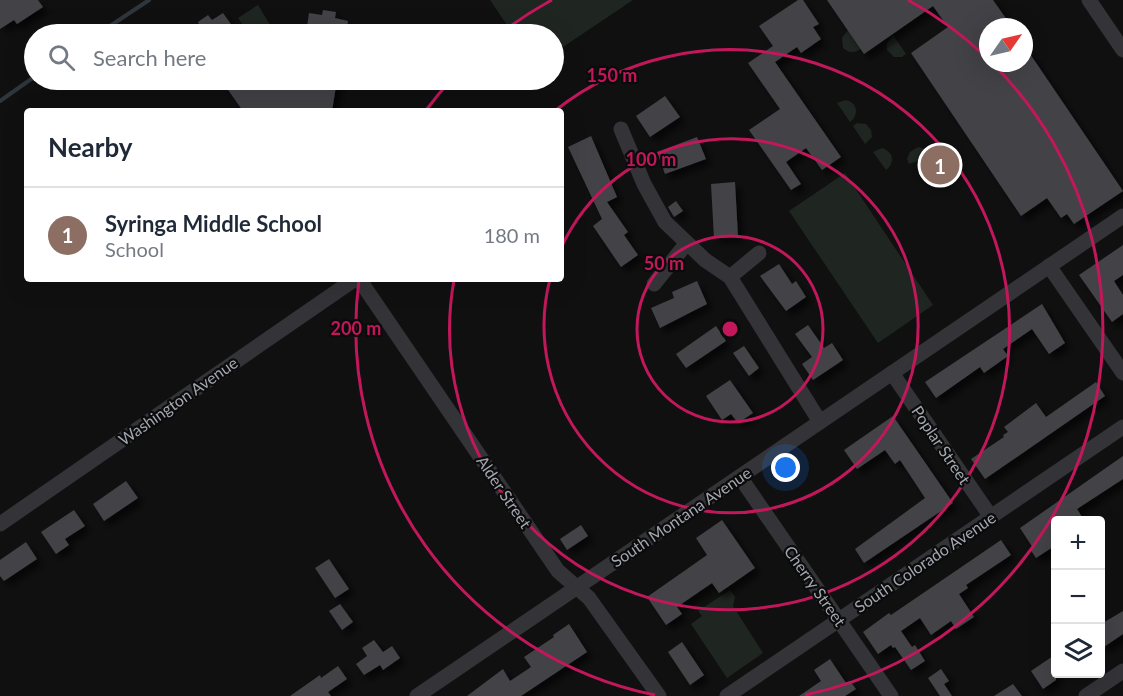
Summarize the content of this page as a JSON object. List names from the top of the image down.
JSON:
{
  "streets": {
    "street": [
      "Washington Avenue",
      "Poplar Street",
      "Alder Street",
      "South Montana Avenue",
      "South Colorado Avenue",
      "Cherry Street"
    ]
  },
  "crossings": [
    ["Poplar Street", "South Montana Avenue"],
    ["Poplar Street", "South Colorado Avenue"],
    ["Alder Street", "South Montana Avenue"],
    ["South Montana Avenue", "Cherry Street"],
    ["South Colorado Avenue", "Cherry Street"]
  ],
  "north": "top right",
  "page": {
    "search": "Search here",
    "heading": "Nearby",
    "pins": "1",
    "list": [
      {
        "mark": "1",
        "name": "Syringa Middle School",
        "note": "School",
        "value": "180 m"
      }
    ],
    "map_buttons": ["+", "−"]
  },
  "rings": [
    "150 m",
    "100 m",
    "50 m",
    "200 m"
  ]
}
